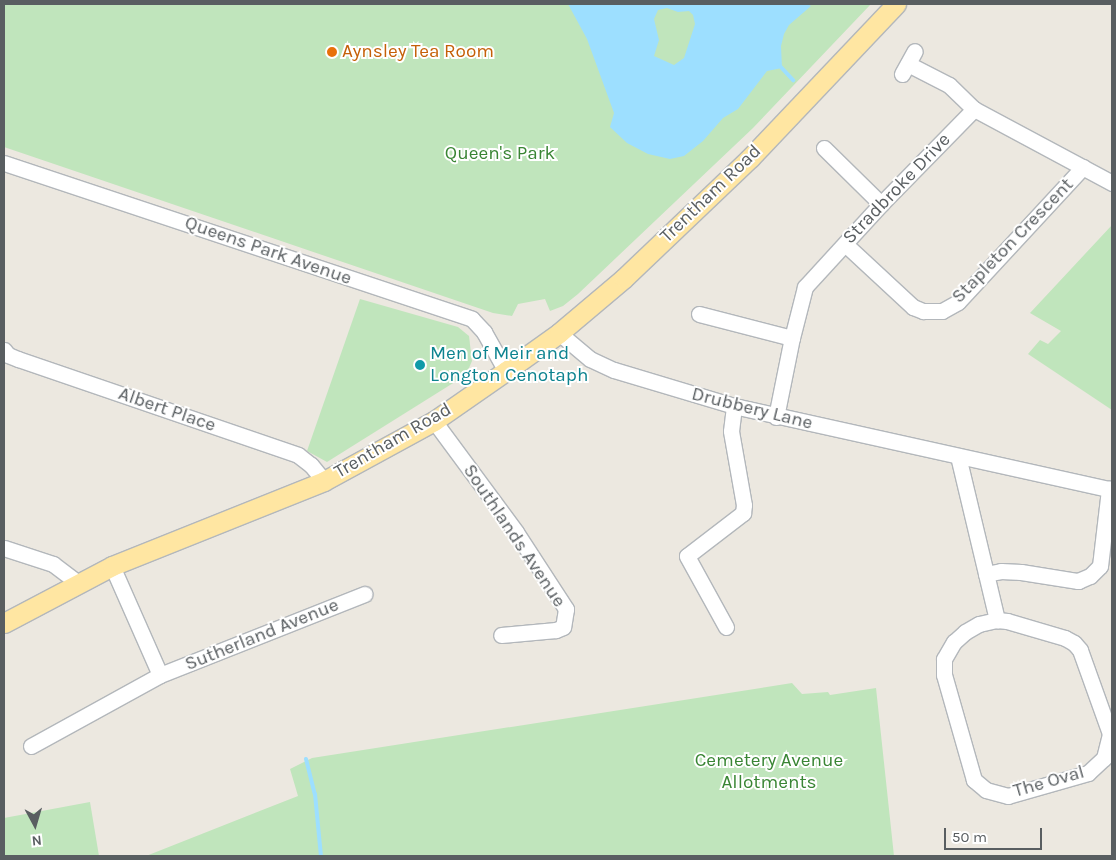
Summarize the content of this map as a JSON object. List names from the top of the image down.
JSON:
{
  "streets": {
    "main road": ["Trentham Road"],
    "street": [
      "Stradbroke Drive",
      "Stapleton Crescent",
      "Queens Park Avenue",
      "Drubbery Lane",
      "Albert Place",
      "Southlands Avenue",
      "Sutherland Avenue",
      "The Oval"
    ]
  },
  "crossings": [
    ["Stradbroke Drive", "Stapleton Crescent"],
    ["Stradbroke Drive", "Drubbery Lane"],
    ["Trentham Road", "Queens Park Avenue"],
    ["Trentham Road", "Drubbery Lane"],
    ["Trentham Road", "Albert Place"],
    ["Trentham Road", "Southlands Avenue"],
    ["Trentham Road", "Sutherland Avenue"]
  ],
  "parks": ["Queen's Park", "Cemetery Avenue Allotments"],
  "places": ["Aynsley Tea Room", "Men of Meir and Longton Cenotaph"],
  "scale_bar": "50 m",
  "north": "bottom"
}
